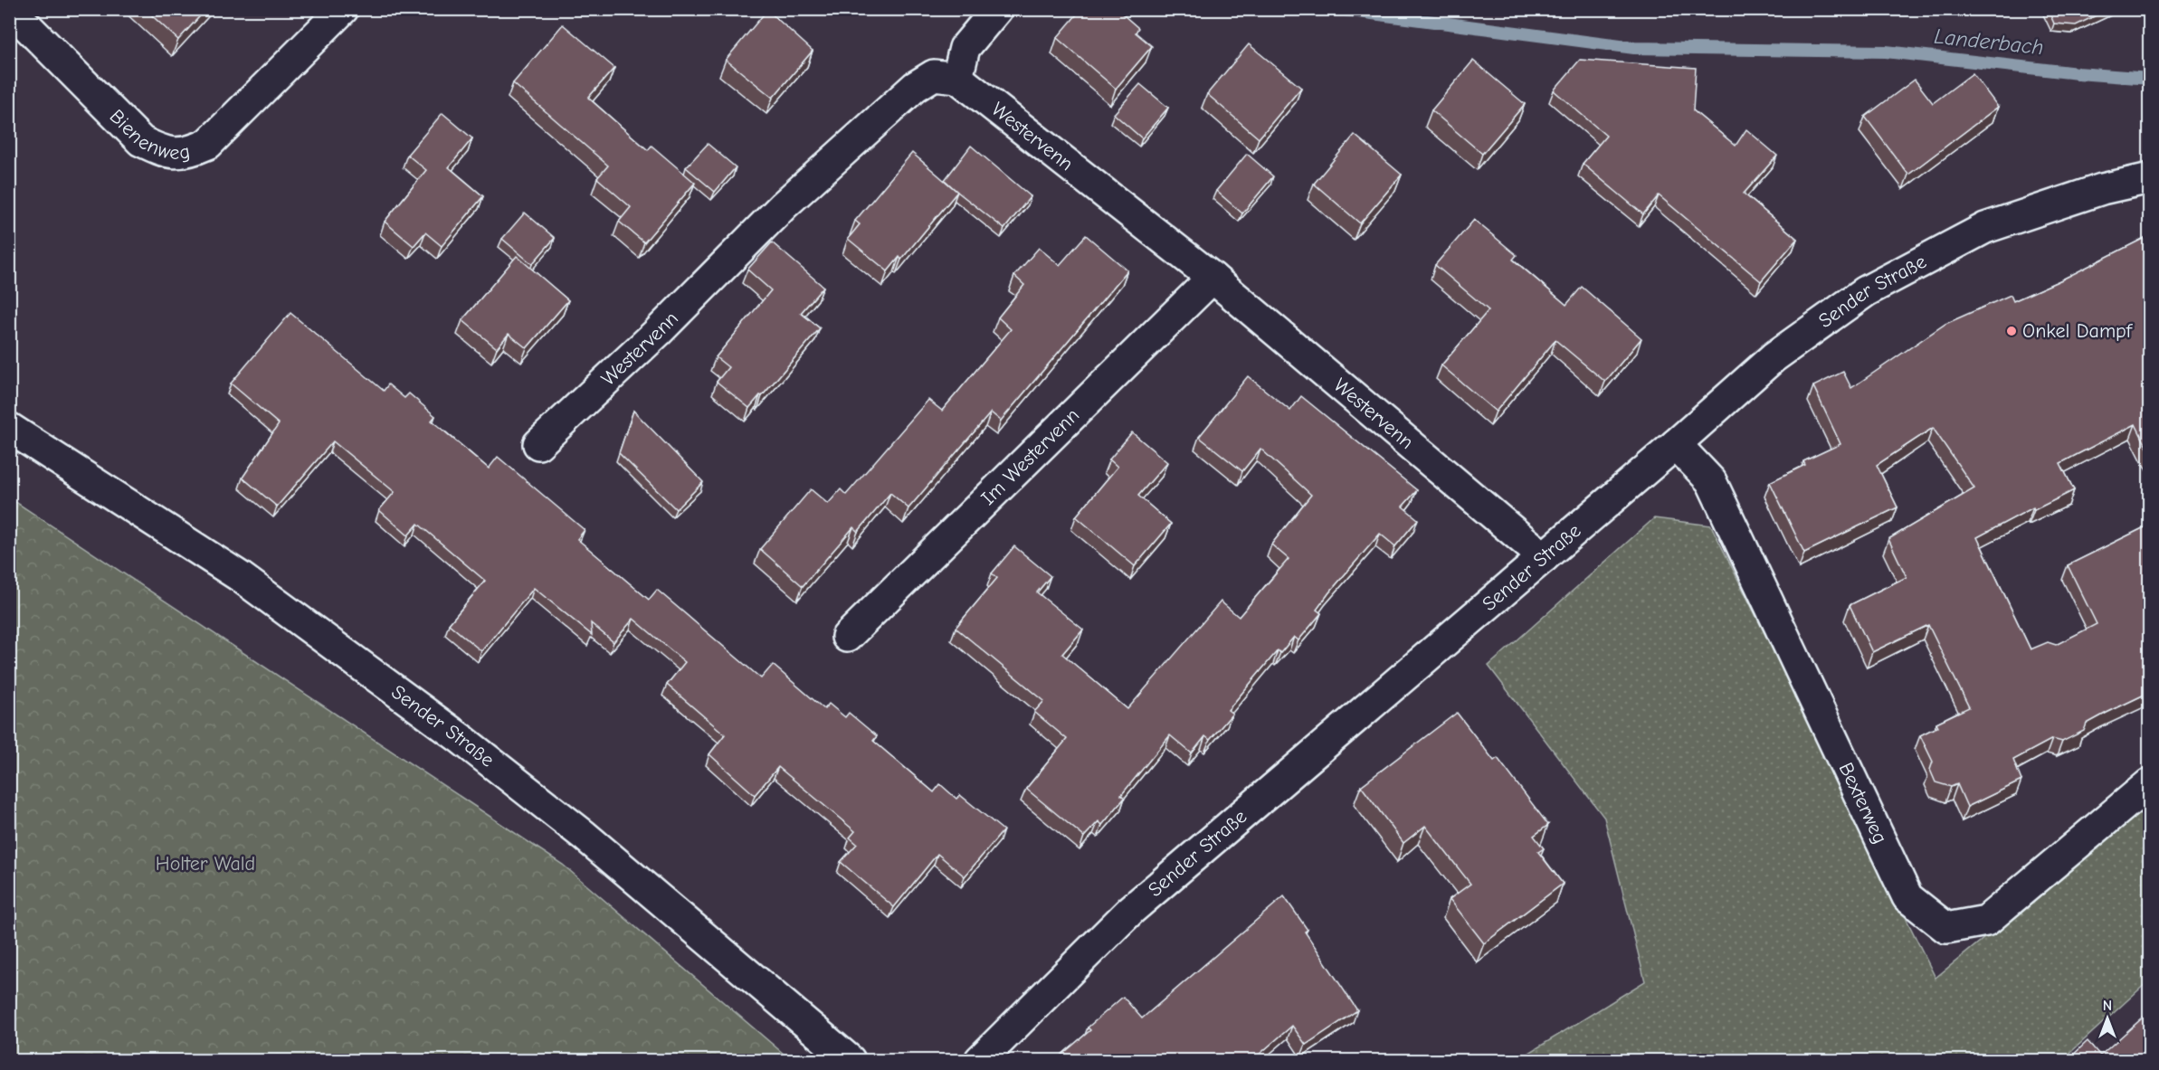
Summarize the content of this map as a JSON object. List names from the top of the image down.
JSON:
{
  "streets": {
    "street": [
      "Bienenweg",
      "Westervenn",
      "Sender Straße",
      "Im Westervenn",
      "Bexterweg"
    ]
  },
  "crossings": [
    ["Westervenn", "Sender Straße"],
    ["Westervenn", "Im Westervenn"],
    ["Sender Straße", "Bexterweg"]
  ],
  "water": ["Landerbach"],
  "parks": ["Holter Wald"],
  "places": ["Onkel Dampf"],
  "north": "top"
}
